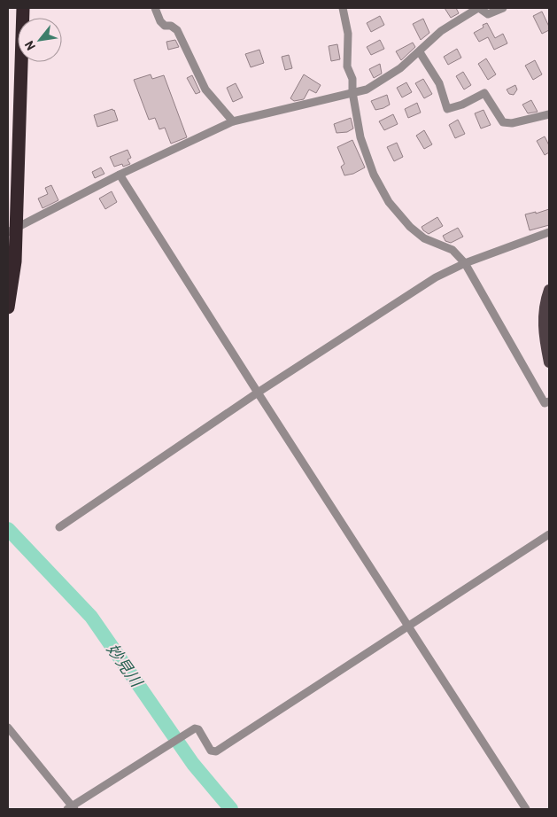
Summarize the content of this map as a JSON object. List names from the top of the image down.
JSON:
{
  "water": ["妙見川"],
  "north": "bottom left"
}
